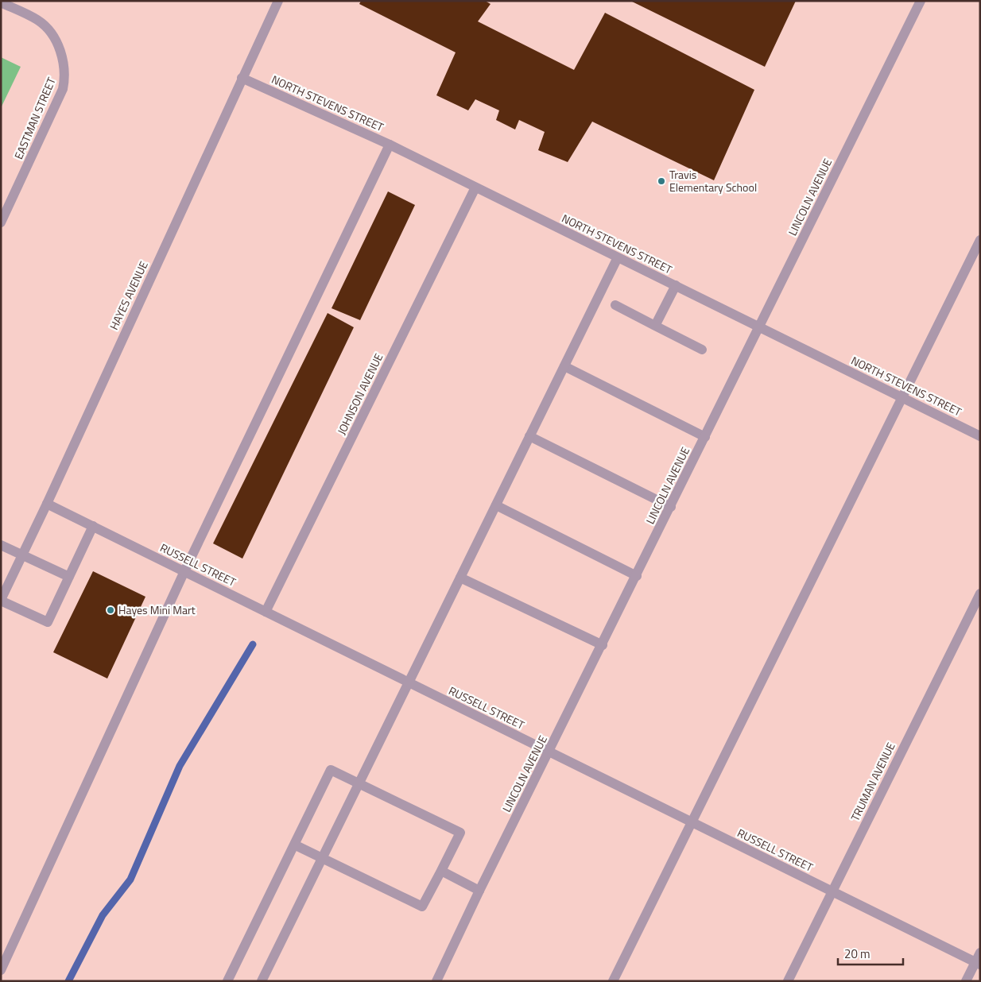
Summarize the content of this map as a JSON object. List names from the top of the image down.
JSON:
{
  "streets": {
    "street": [
      "NORTH STEVENS STREET",
      "EASTMAN STREET",
      "LINCOLN AVENUE",
      "HAYES AVENUE",
      "JOHNSON AVENUE",
      "RUSSELL STREET",
      "TRUMAN AVENUE"
    ]
  },
  "crossings": [
    ["NORTH STEVENS STREET", "LINCOLN AVENUE"],
    ["NORTH STEVENS STREET", "HAYES AVENUE"],
    ["NORTH STEVENS STREET", "JOHNSON AVENUE"],
    ["LINCOLN AVENUE", "RUSSELL STREET"],
    ["HAYES AVENUE", "RUSSELL STREET"],
    ["JOHNSON AVENUE", "RUSSELL STREET"],
    ["RUSSELL STREET", "TRUMAN AVENUE"]
  ],
  "places": ["Travis Elementary School", "Hayes Mini Mart"],
  "scale_bar": "20 m"
}
